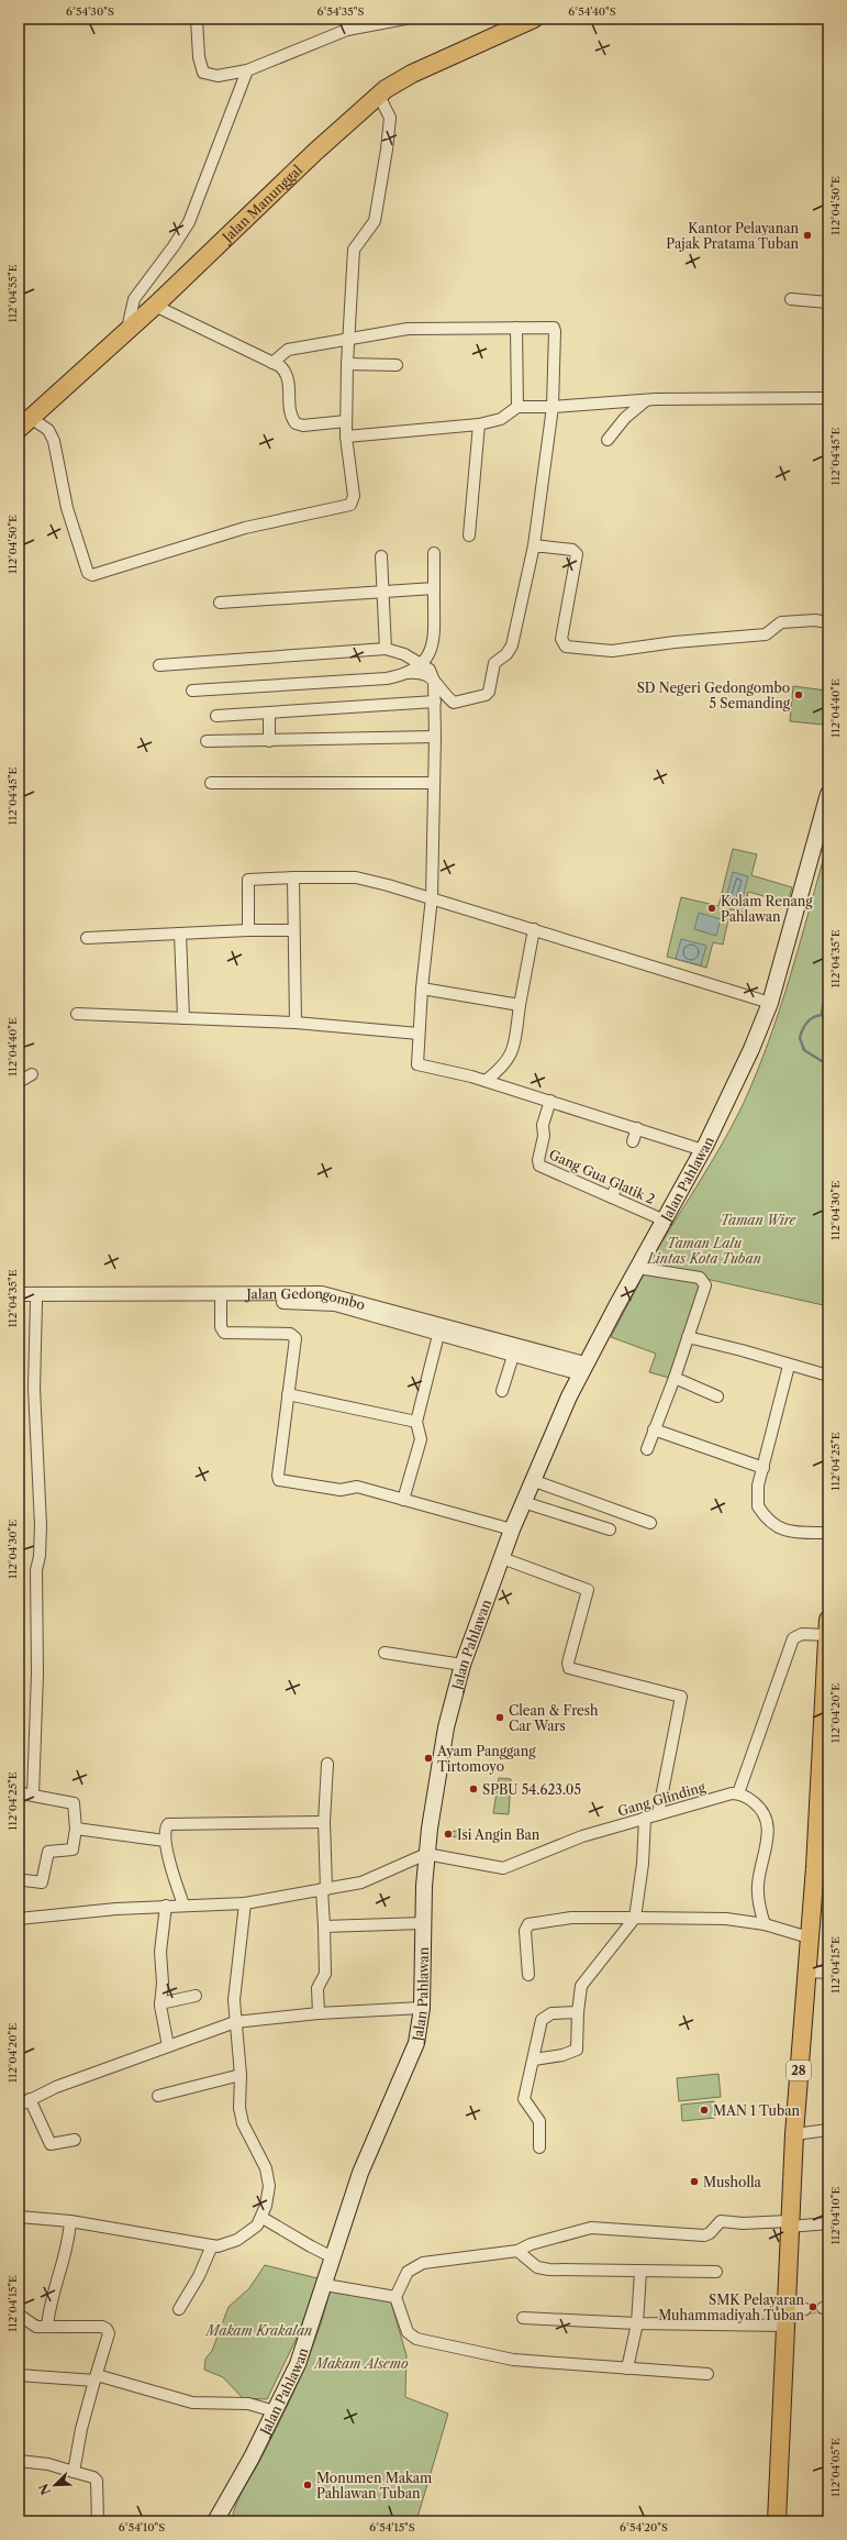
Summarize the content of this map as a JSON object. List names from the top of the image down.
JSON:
{
  "streets": {
    "highway": ["Jalan Manunggal", "28"],
    "main road": ["Jalan Pahlawan"],
    "street": ["Gang Gua Glatik 2", "Jalan Gedongombo", "Gang Glinding"]
  },
  "crossings": [
    ["Gang Gua Glatik 2", "Jalan Pahlawan"],
    ["Jalan Pahlawan", "Jalan Gedongombo"],
    ["Jalan Pahlawan", "Gang Glinding"]
  ],
  "parks": [
    "Taman Wire",
    "Taman Lalu Lintas Kota Tuban",
    "Makam Krakalan",
    "Makam Alsemo"
  ],
  "places": [
    "Kantor Pelayanan Pajak Pratama Tuban",
    "SD Negeri Gedongombo 5 Semanding",
    "Kolam Renang Pahlawan",
    "Clean & Fresh Car Wars",
    "Ayam Panggang Tirtomoyo",
    "SPBU 54.623.05",
    "Isi Angin Ban",
    "MAN 1 Tuban",
    "Musholla",
    "SMK Pelayaran Muhammadiyah Tuban",
    "Monumen Makam Pahlawan Tuban"
  ],
  "north": "bottom left",
  "coordinates": [
    "6°54'30\"S",
    "6°54'35\"S",
    "6°54'40\"S",
    "112°04'50\"E",
    "112°04'55\"E",
    "112°04'45\"E",
    "112°04'40\"E",
    "112°04'35\"E",
    "112°04'30\"E",
    "112°04'25\"E",
    "112°04'20\"E",
    "112°04'15\"E",
    "112°04'10\"E",
    "112°04'05\"E",
    "6°54'10\"S",
    "6°54'15\"S",
    "6°54'20\"S"
  ]
}
